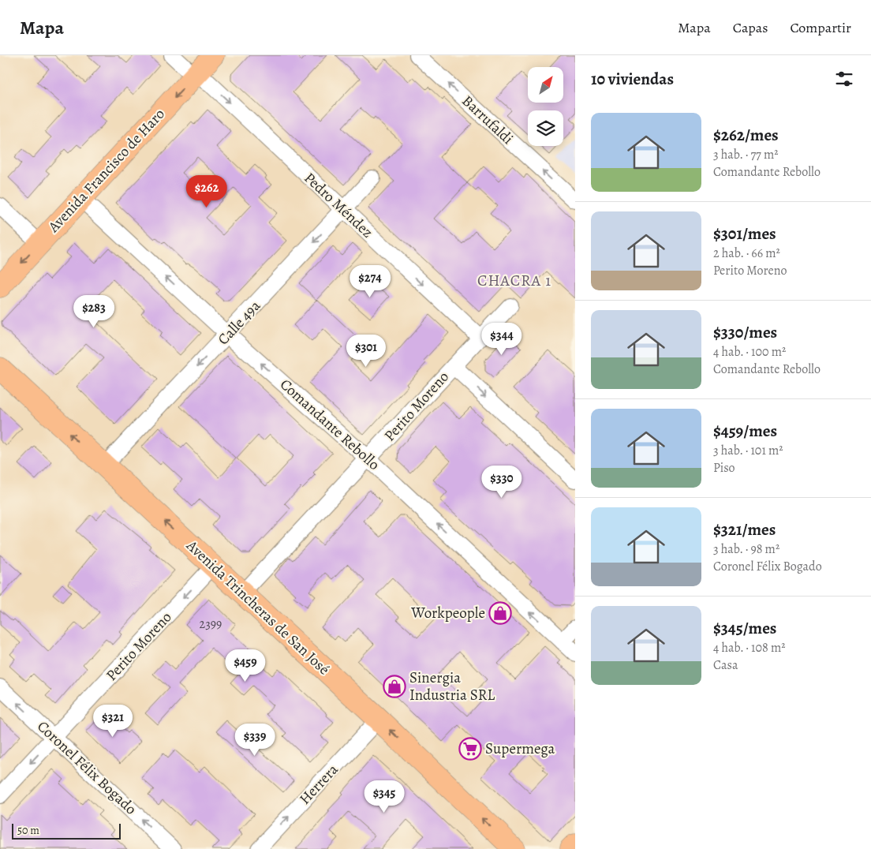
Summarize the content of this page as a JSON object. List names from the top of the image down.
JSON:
{
  "streets": {
    "main road": ["Avenida Francisco de Haro", "Avenida Trincheras de San José"],
    "street": [
      "Barrufaldi",
      "Pedro Méndez",
      "Calle 49a",
      "Perito Moreno",
      "Comandante Rebollo",
      "Coronel Félix Bogado",
      "Herrera"
    ]
  },
  "crossings": [
    ["Avenida Francisco de Haro", "Pedro Méndez"],
    ["Avenida Francisco de Haro", "Comandante Rebollo"],
    ["Pedro Méndez", "Calle 49a"],
    ["Pedro Méndez", "Perito Moreno"],
    ["Calle 49a", "Comandante Rebollo"],
    ["Calle 49a", "Avenida Trincheras de San José"],
    ["Perito Moreno", "Comandante Rebollo"],
    ["Perito Moreno", "Avenida Trincheras de San José"],
    ["Perito Moreno", "Coronel Félix Bogado"],
    ["Avenida Trincheras de San José", "Herrera"]
  ],
  "one_way": [
    "Barrufaldi",
    "Avenida Francisco de Haro",
    "Pedro Méndez",
    "Calle 49a",
    "Perito Moreno",
    "Comandante Rebollo",
    "Avenida Trincheras de San José",
    "Coronel Félix Bogado",
    "Herrera"
  ],
  "districts": ["CHACRA 1"],
  "places": {
    "shop": ["Workpeople", "Sinergia Industria SRL"],
    "supermarket": ["Supermega"]
  },
  "house_numbers": ["2399"],
  "scale_bar": "50 m",
  "north": "top right",
  "page": {
    "header": "Mapa",
    "nav": ["Mapa", "Capas", "Compartir"],
    "heading": "10 viviendas",
    "list": [
      {
        "name": "$262/mes",
        "note": "3 hab. · 77 m² · Comandante Rebollo"
      },
      {
        "name": "$301/mes",
        "note": "2 hab. · 66 m² · Perito Moreno"
      },
      {
        "name": "$330/mes",
        "note": "4 hab. · 100 m² · Comandante Rebollo"
      },
      {
        "name": "$459/mes",
        "note": "3 hab. · 101 m² · Piso"
      },
      {
        "name": "$321/mes",
        "note": "3 hab. · 98 m² · Coronel Félix Bogado"
      },
      {
        "name": "$345/mes",
        "note": "4 hab. · 108 m² · Casa"
      }
    ],
    "price": [
      "$262",
      "$274",
      "$283",
      "$344",
      "$301",
      "$330",
      "$459",
      "$321",
      "$339",
      "$345"
    ],
    "scale": "50 m"
  }
}
